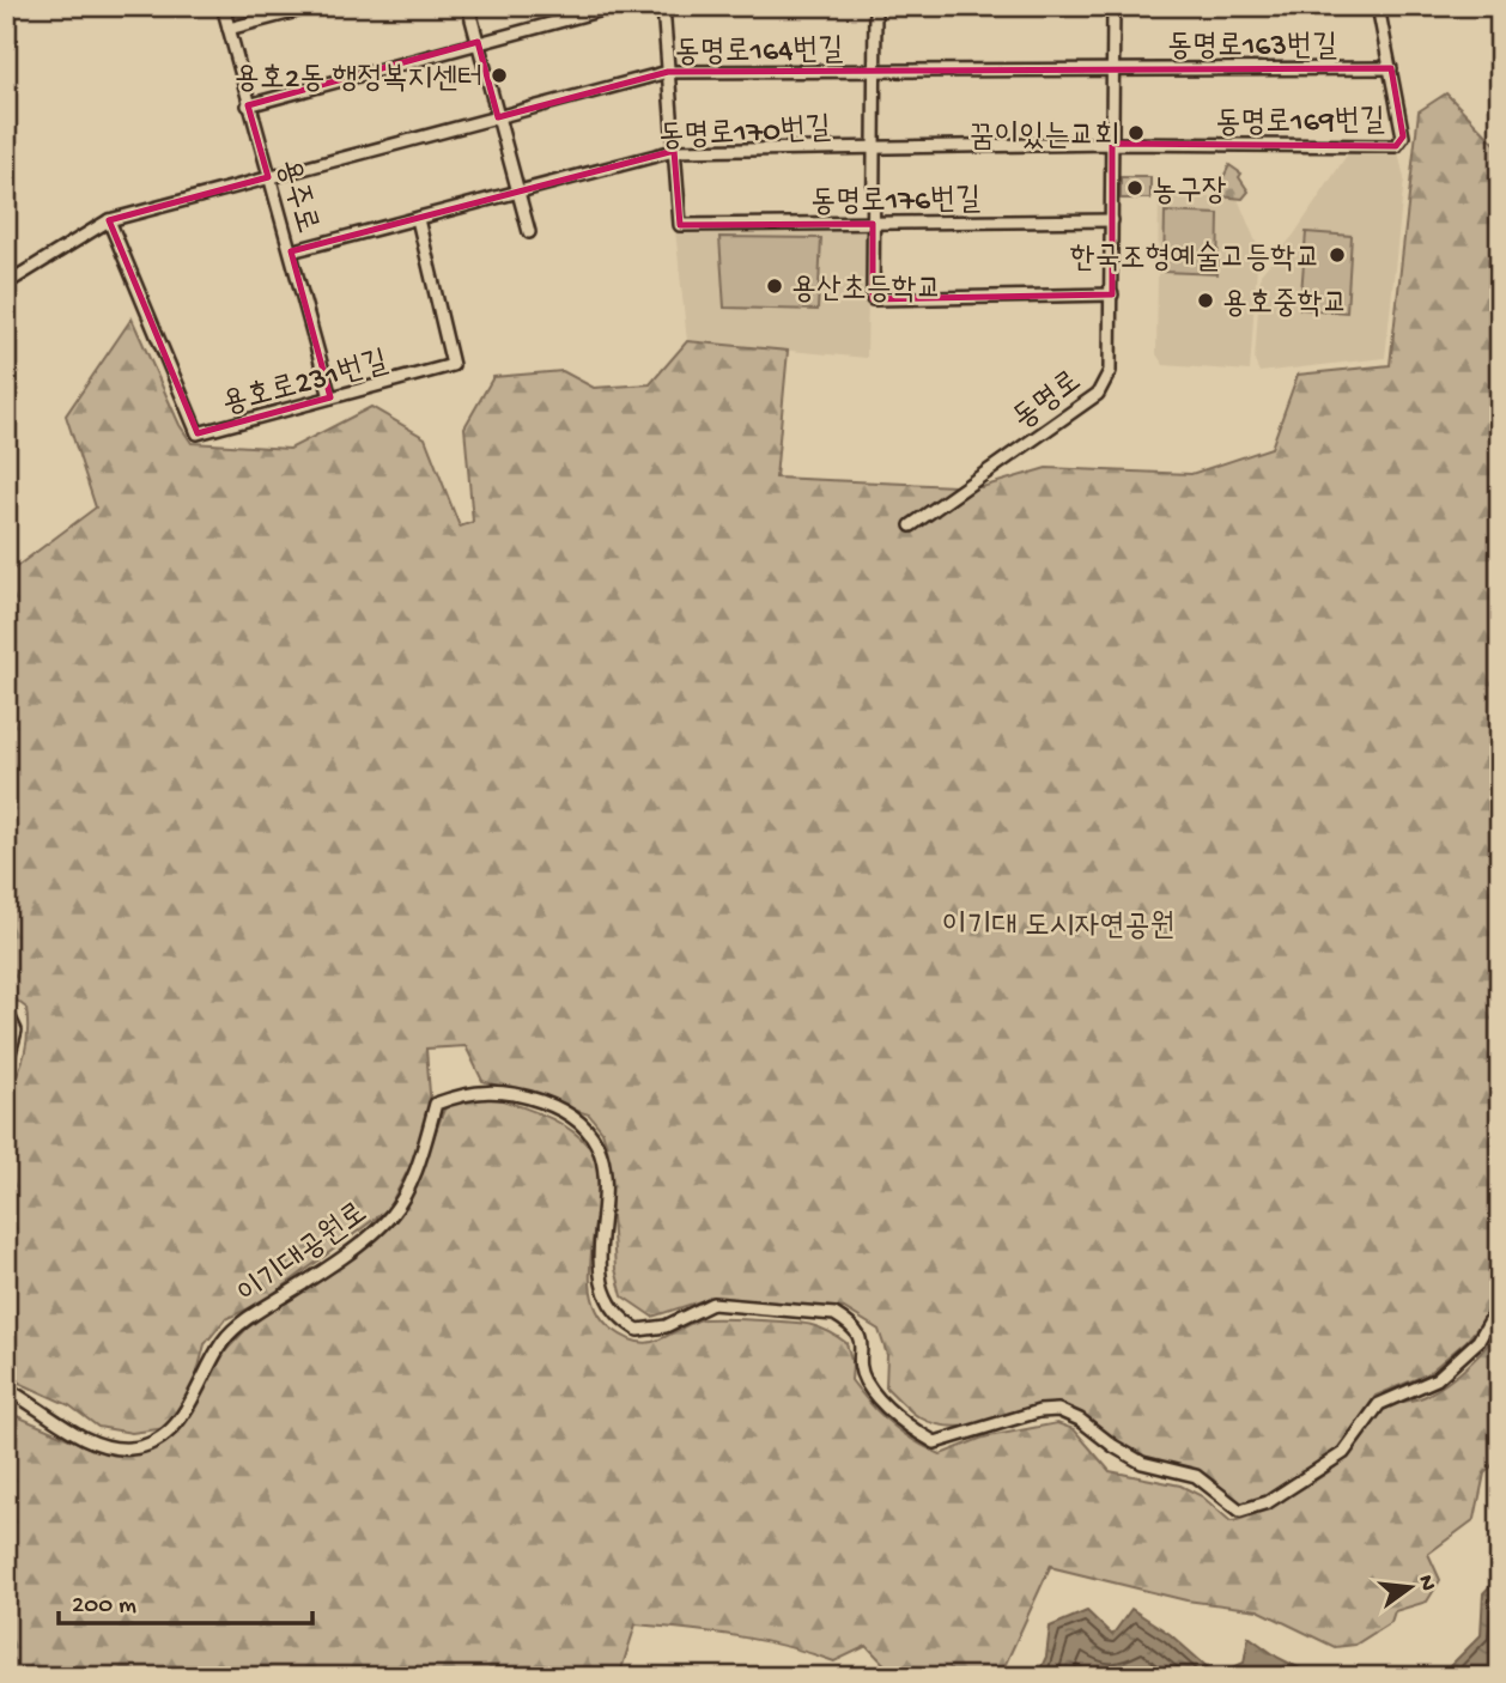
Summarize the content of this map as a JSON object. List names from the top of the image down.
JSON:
{
  "streets": {
    "street": [
      "동명로163번길",
      "동명로164번길",
      "동명로169번길",
      "동명로170번길",
      "용주로",
      "동명로176번길",
      "용호로231번길",
      "동명로",
      "이기대공원로"
    ]
  },
  "crossings": [
    ["동명로163번길", "동명로164번길"],
    ["동명로163번길", "동명로169번길"],
    ["동명로163번길", "동명로"],
    ["동명로164번길", "용주로"],
    ["동명로164번길", "용호로231번길"],
    ["동명로164번길", "동명로"],
    ["동명로169번길", "동명로170번길"],
    ["동명로169번길", "동명로"],
    ["동명로170번길", "용주로"],
    ["동명로170번길", "동명로176번길"],
    ["동명로170번길", "용호로231번길"],
    ["동명로170번길", "동명로"],
    ["용주로", "용호로231번길"],
    ["동명로176번길", "동명로"]
  ],
  "parks": ["이기대 도시자연공원"],
  "places": [
    "용호2동 행정복지센터",
    "꿈이있는교회",
    "농구장",
    "한국조형예술고등학교",
    "용산초등학교",
    "용호중학교"
  ],
  "scale_bar": "200 m",
  "north": "right"
}
